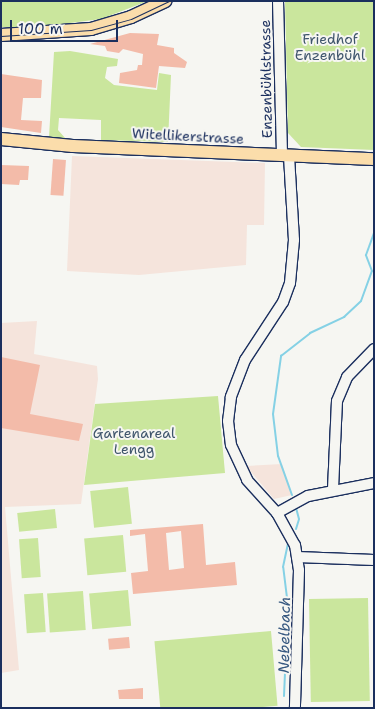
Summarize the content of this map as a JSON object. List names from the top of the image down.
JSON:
{
  "streets": {
    "main road": ["Witellikerstrasse"],
    "street": ["Enzenbühlstrasse"]
  },
  "crossings": [
    ["Enzenbühlstrasse", "Witellikerstrasse"]
  ],
  "water": ["Nebelbach"],
  "parks": ["Friedhof Enzenbühl", "Gartenareal Lengg"],
  "scale_bar": "100 m"
}
